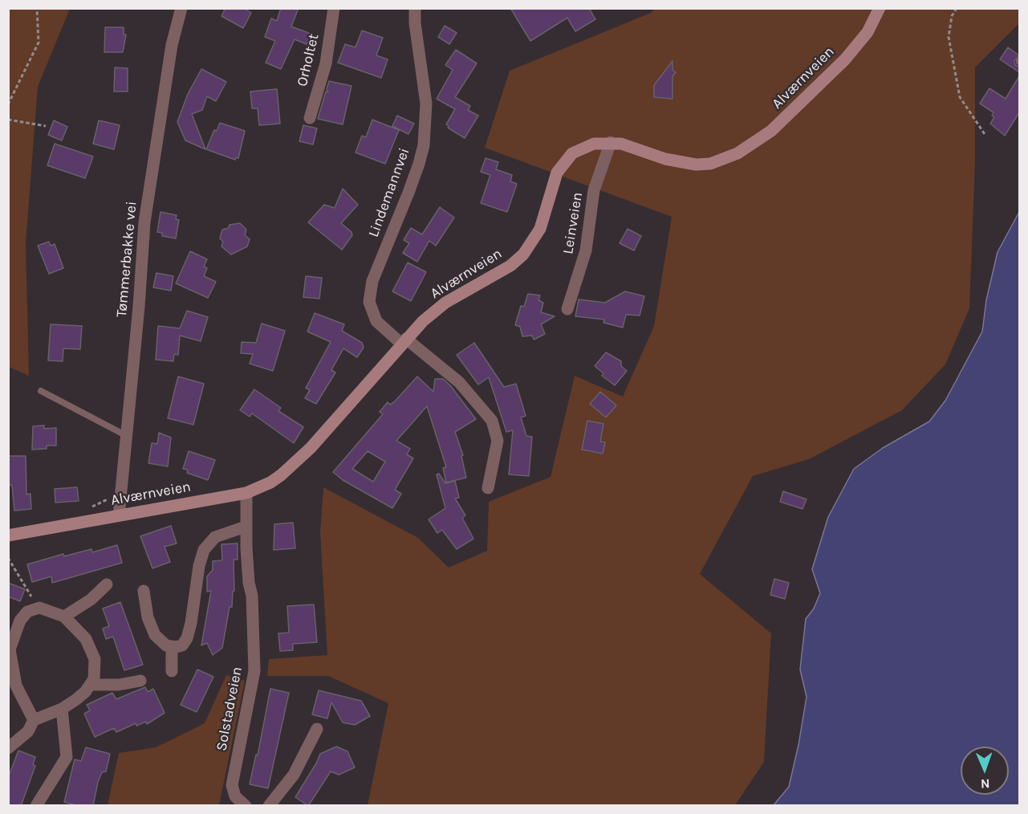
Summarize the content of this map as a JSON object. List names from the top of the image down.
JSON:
{
  "streets": {
    "main road": ["Alværnveien"],
    "street": [
      "Orholtet",
      "Lindemannvei",
      "Leinveien",
      "Tømmerbakke vei",
      "Solstadveien"
    ]
  },
  "crossings": [
    ["Alværnveien", "Lindemannvei"],
    ["Alværnveien", "Leinveien"],
    ["Alværnveien", "Tømmerbakke vei"],
    ["Alværnveien", "Solstadveien"]
  ],
  "north": "bottom"
}
